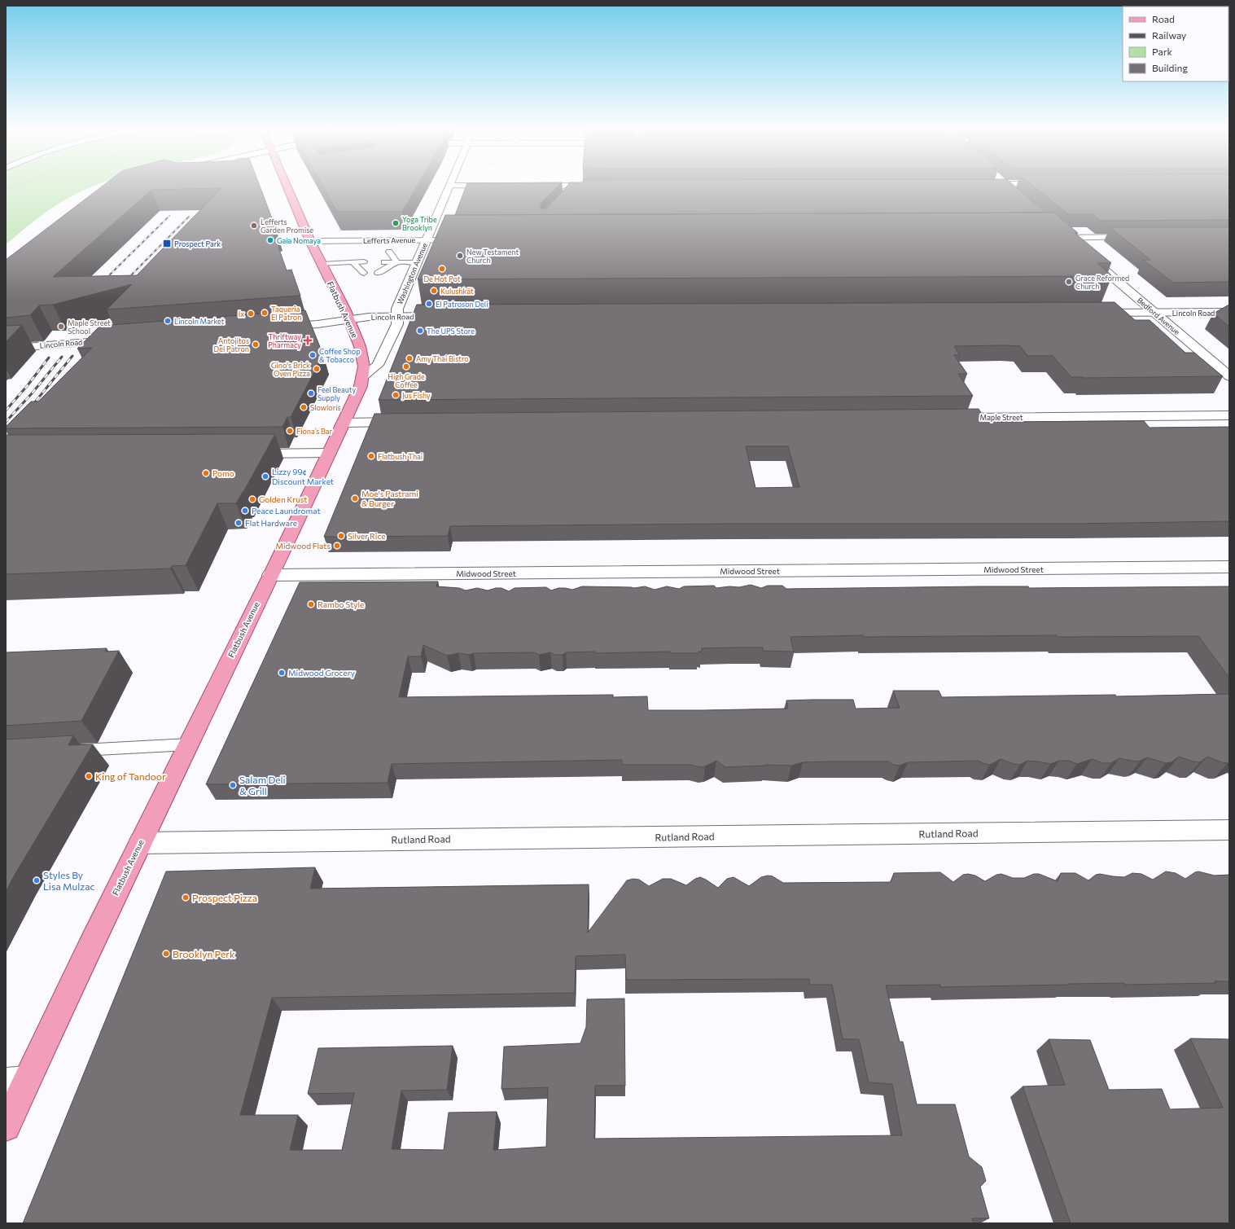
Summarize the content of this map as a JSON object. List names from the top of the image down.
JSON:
{
  "streets": {
    "main road": ["Flatbush Avenue"],
    "street": [
      "Lefferts Avenue",
      "Washington Avenue",
      "Lincoln Road",
      "Bedford Avenue",
      "Maple Street",
      "Midwood Street",
      "Rutland Road"
    ]
  },
  "crossings": [
    ["Lefferts Avenue", "Washington Avenue"],
    ["Lefferts Avenue", "Flatbush Avenue"],
    ["Washington Avenue", "Flatbush Avenue"],
    ["Washington Avenue", "Lincoln Road"],
    ["Flatbush Avenue", "Lincoln Road"],
    ["Flatbush Avenue", "Midwood Street"],
    ["Flatbush Avenue", "Rutland Road"],
    ["Lincoln Road", "Bedford Avenue"]
  ],
  "places": {
    "other": [
      "Yoga Tribe Brooklyn",
      "Lefferts Garden Promise",
      "Gaia Nomaya",
      "New Testament Church",
      "De Hot Pot",
      "Grace Reformed Church",
      "Kulushkät",
      "El Patroson Deli",
      "Taqueria El Patron",
      "Ix",
      "Lincoln Market",
      "Maple Street School",
      "The UPS Store",
      "Antojitos Del Patron",
      "Coffee Shop & Tobacco",
      "Amy Thai Bistro",
      "High Grade Coffee",
      "Gino's Brick Oven Pizza",
      "Feel Beauty Supply",
      "Jus Fishy",
      "Slowloris",
      "Fiona’s Bar",
      "Flatbush Thai",
      "Pomo",
      "Lizzy 99¢ Discount Market",
      "Moe's Pastrami & Burger",
      "Golden Krust",
      "Peace Laundromat",
      "Flat Hardware",
      "Silver Rice",
      "Midwood Flats",
      "Rambo Style",
      "Midwood Grocery",
      "King of Tandoor",
      "Salam Deli & Grill",
      "Styles By Lisa Mulzac",
      "Prospect Pizza",
      "Brooklyn Perk"
    ],
    "transit": ["Prospect Park"],
    "health": ["Thriftway Pharmacy"]
  },
  "legend": [
    "Road",
    "Railway",
    "Park",
    "Building"
  ]
}
